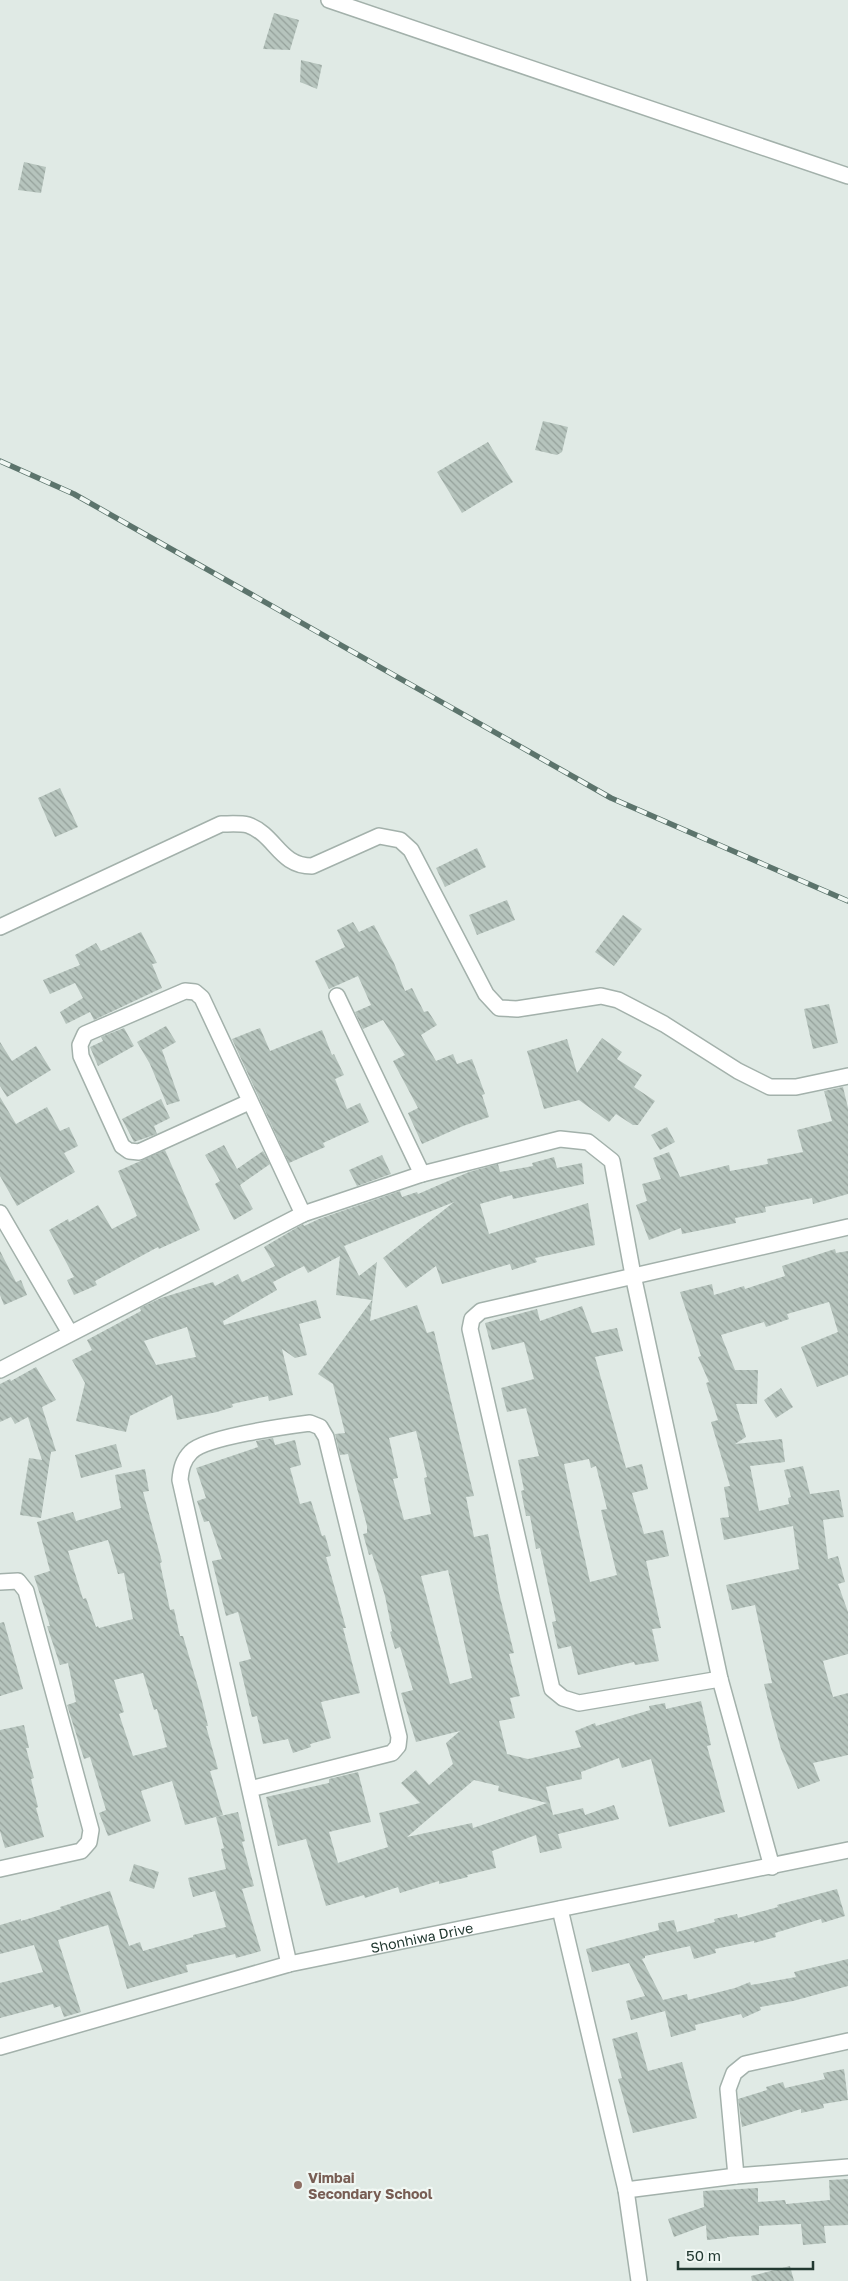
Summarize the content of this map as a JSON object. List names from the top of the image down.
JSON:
{
  "streets": {
    "street": ["Shonhiwa Drive"]
  },
  "places": ["Vimbai Secondary School"],
  "scale_bar": "50 m"
}
